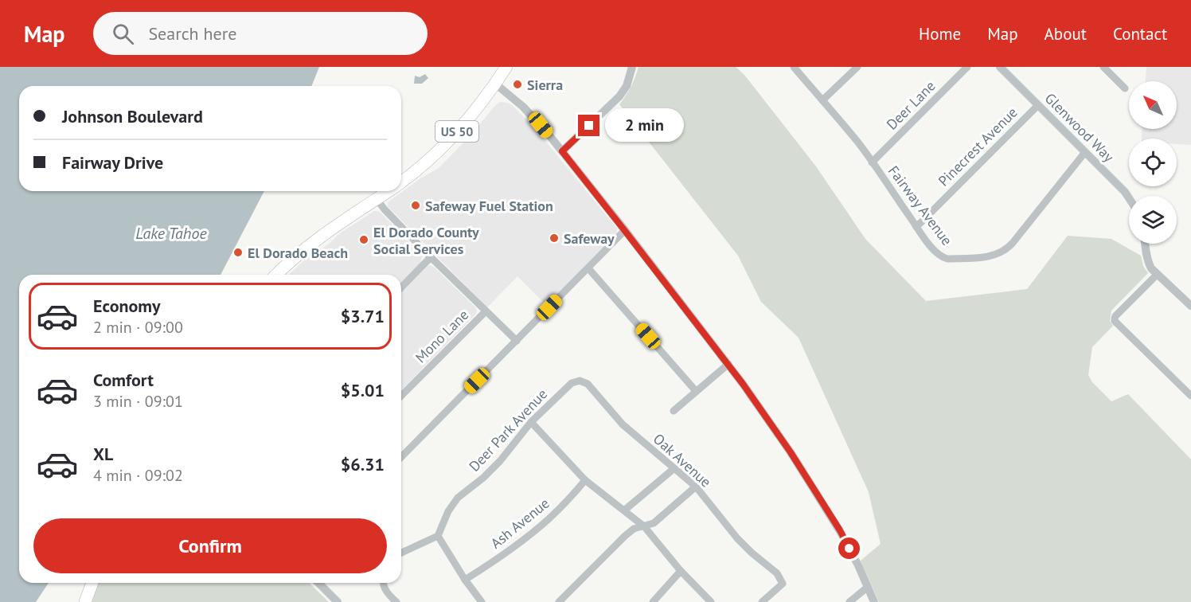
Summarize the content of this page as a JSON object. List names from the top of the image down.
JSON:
{
  "streets": {
    "highway": ["US 50"],
    "street": [
      "Deer Lane",
      "Glenwood Way",
      "Pinecrest Avenue",
      "Fairway Avenue",
      "Mono Lane",
      "Deer Park Avenue",
      "Oak Avenue",
      "Ash Avenue"
    ]
  },
  "crossings": [
    ["Deer Lane", "Fairway Avenue"],
    ["Glenwood Way", "Pinecrest Avenue"],
    ["Glenwood Way", "Fairway Avenue"],
    ["Pinecrest Avenue", "Fairway Avenue"],
    ["Deer Park Avenue", "Oak Avenue"]
  ],
  "water": ["Lake Tahoe"],
  "places": [
    "Sierra",
    "Safeway Fuel Station",
    "Safeway",
    "El Dorado County Social Services",
    "El Dorado Beach"
  ],
  "north": "top left",
  "page": {
    "header": "Map",
    "search": "Search here",
    "nav": [
      "Home",
      "Map",
      "About",
      "Contact"
    ],
    "banner": ["Johnson Boulevard", "Fairway Drive"],
    "bubble": "2 min",
    "list": [
      {
        "name": "Economy",
        "note": "2 min · 09:00",
        "value": "$3.71"
      },
      {
        "name": "Comfort",
        "note": "3 min · 09:01",
        "value": "$5.01"
      },
      {
        "name": "XL",
        "note": "4 min · 09:02",
        "value": "$6.31"
      }
    ],
    "buttons": "Confirm"
  }
}
